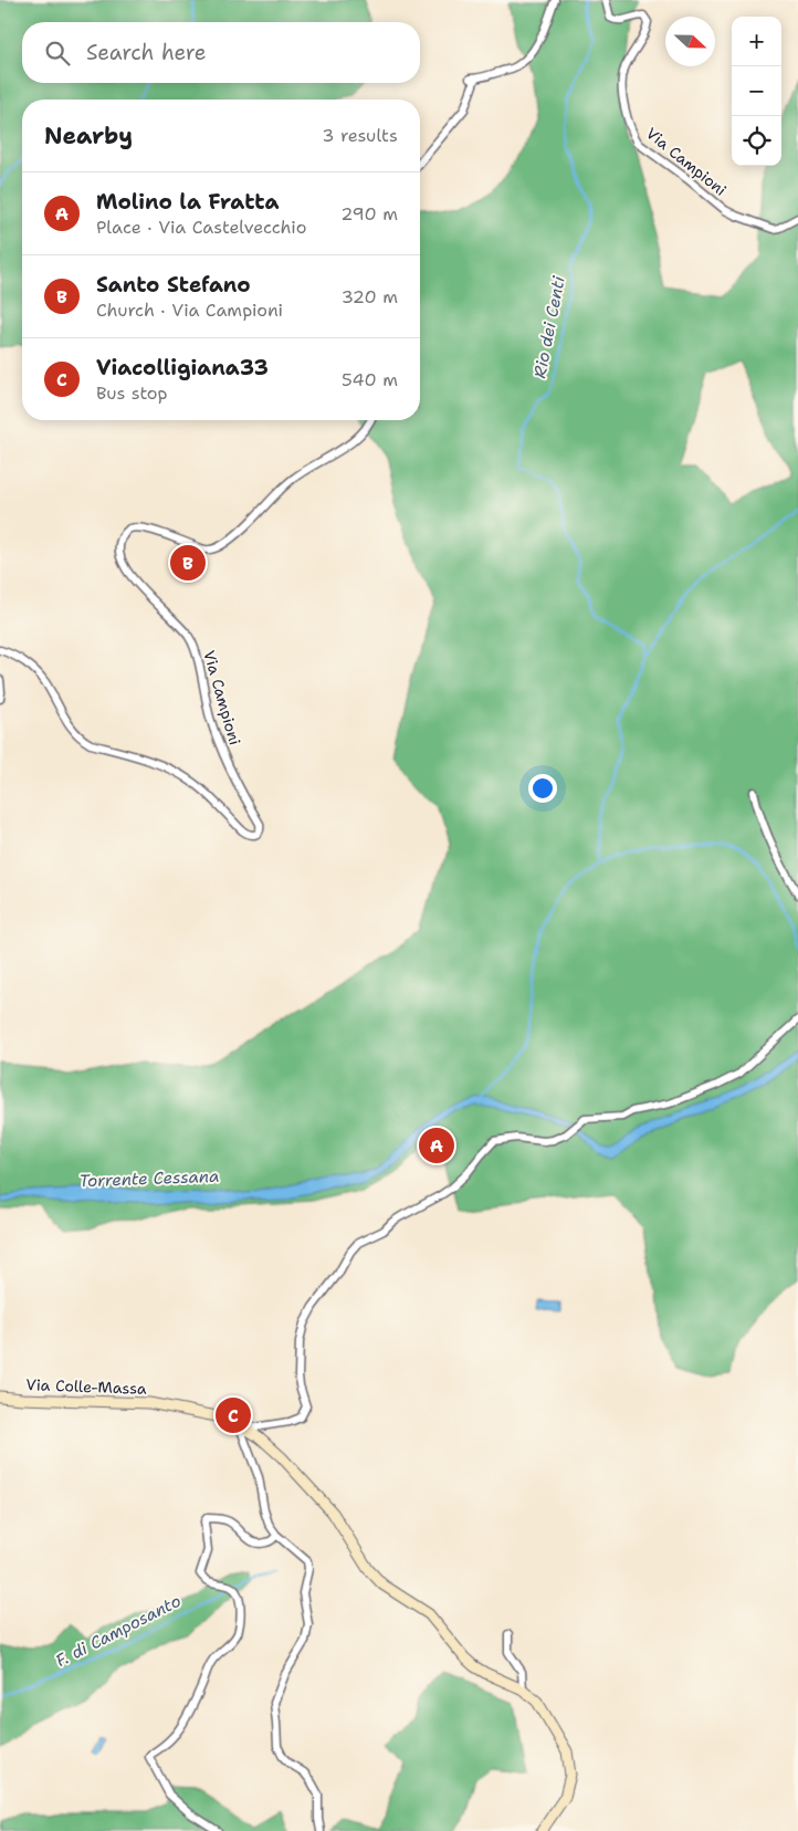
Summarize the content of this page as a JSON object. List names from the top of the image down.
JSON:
{
  "streets": {
    "street": ["Via Campioni", "Via Colle-Massa"]
  },
  "water": ["Rio dei Centi", "Torrente Cessana", "F. di Camposanto"],
  "north": "right",
  "page": {
    "map_buttons": ["+", "−"],
    "search": "Search here",
    "heading": ["Nearby", "3 results"],
    "list": [
      {
        "mark": "A",
        "name": "Molino la Fratta",
        "note": "Place · Via Castelvecchio",
        "value": "290 m"
      },
      {
        "mark": "B",
        "name": "Santo Stefano",
        "note": "Church · Via Campioni",
        "value": "320 m"
      },
      {
        "mark": "C",
        "name": "Viacolligiana33",
        "note": "Bus stop",
        "value": "540 m"
      }
    ],
    "pins": ["B", "A", "C"]
  }
}
